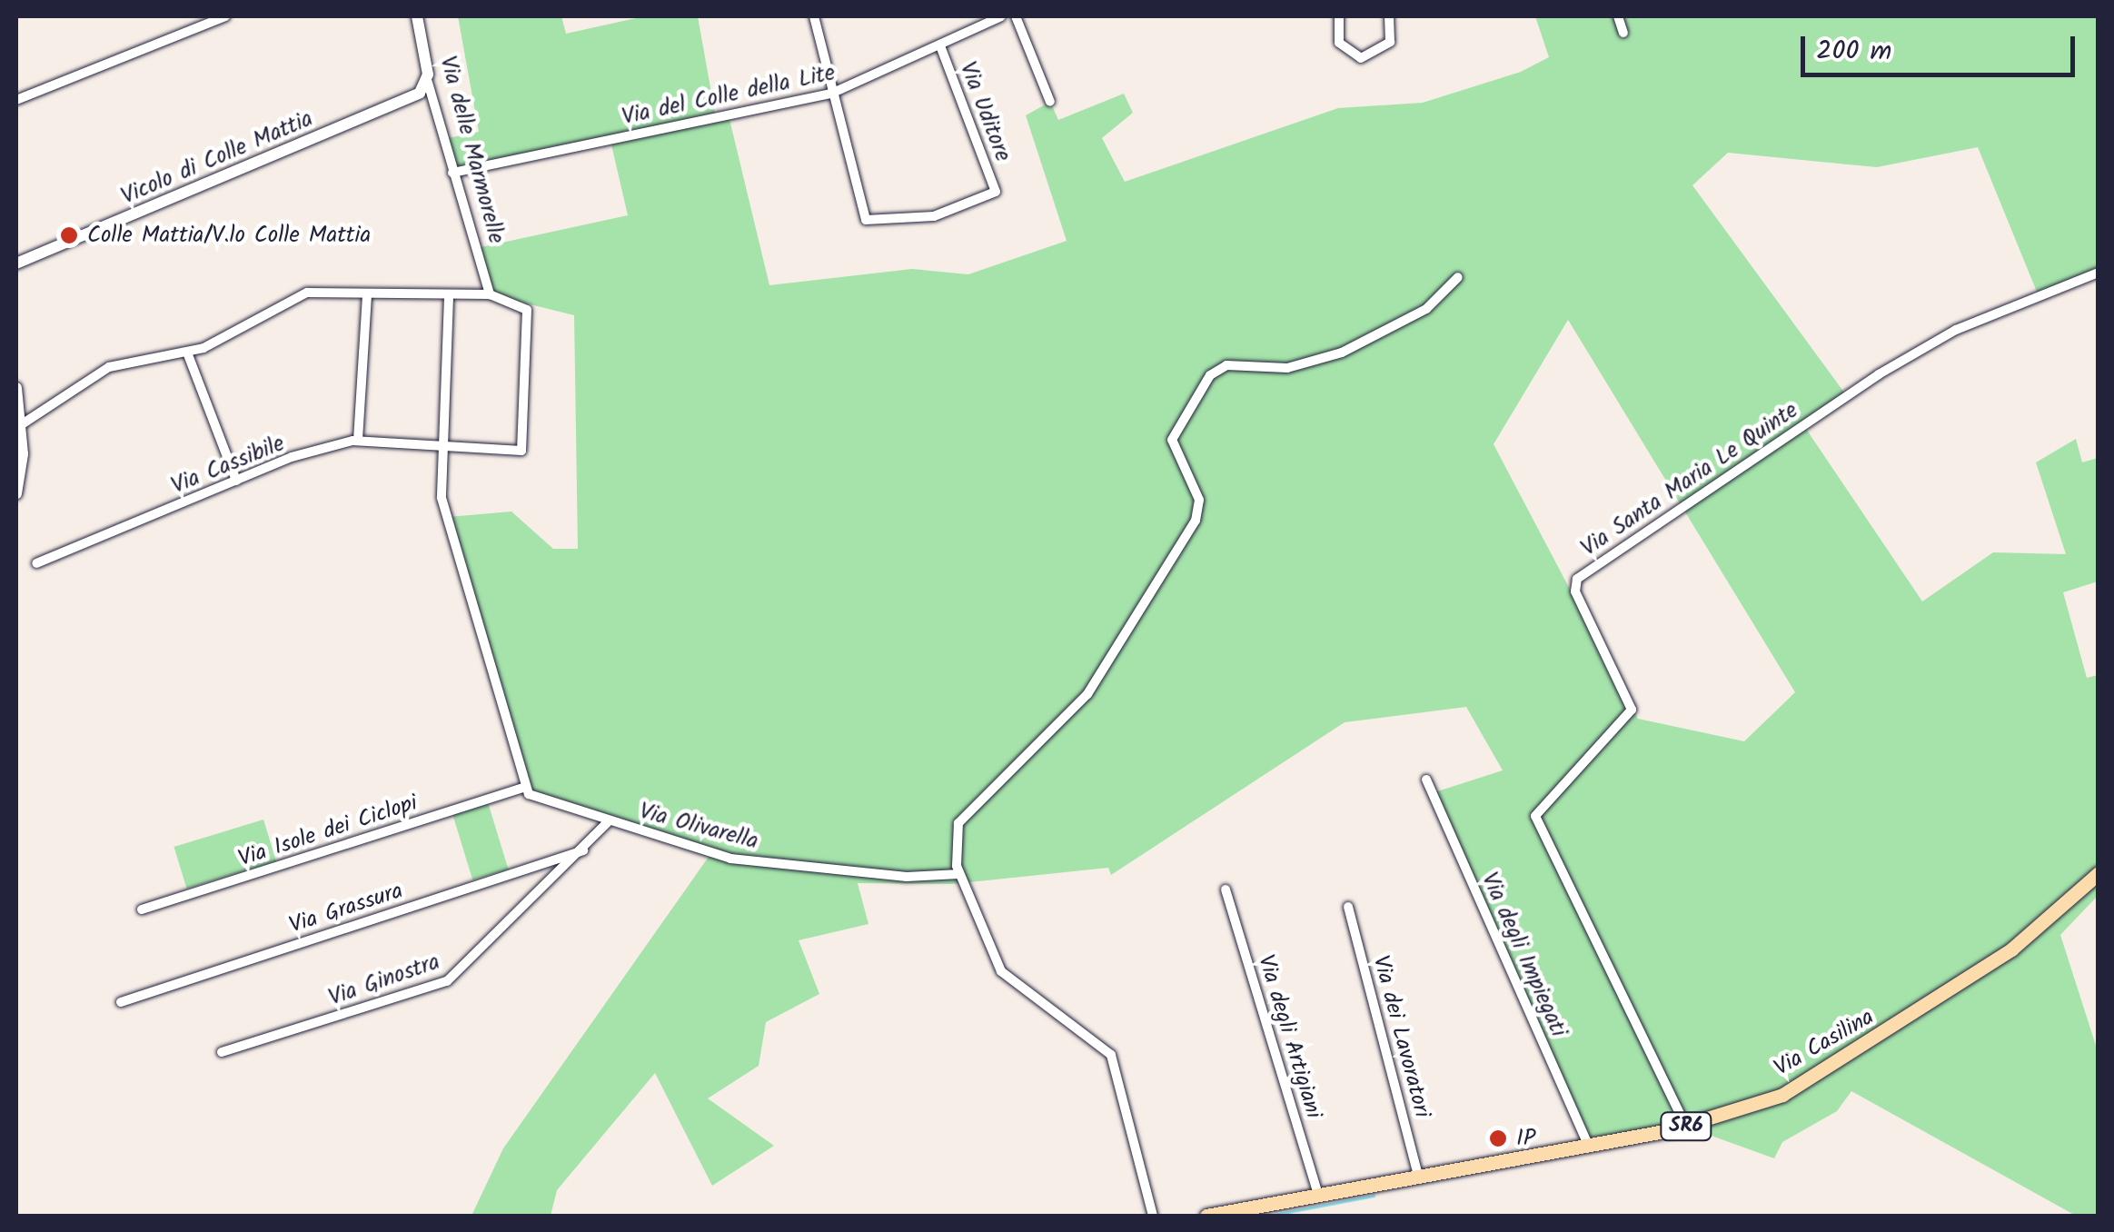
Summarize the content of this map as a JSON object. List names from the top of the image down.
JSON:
{
  "streets": {
    "main road": ["Via Casilina", "SR6"],
    "street": [
      "Via del Colle della Lite",
      "Via Uditore",
      "Via delle Marmorelle",
      "Vicolo di Colle Mattia",
      "Via Cassibile",
      "Via Santa Maria Le Quinte",
      "Via Olivarella",
      "Via Isole dei Ciclopi",
      "Via Grassura",
      "Via degli Impiegati",
      "Via Ginostra",
      "Via degli Artigiani",
      "Via dei Lavoratori"
    ]
  },
  "crossings": [
    ["Via del Colle della Lite", "Via Uditore"],
    ["Via del Colle della Lite", "Via delle Marmorelle"],
    ["Via delle Marmorelle", "Vicolo di Colle Mattia"],
    ["Via delle Marmorelle", "Via Cassibile"],
    ["Via Santa Maria Le Quinte", "Via Casilina"],
    ["Via Olivarella", "Via Isole dei Ciclopi"],
    ["Via Olivarella", "Via Ginostra"],
    ["Via Grassura", "Via Ginostra"],
    ["Via degli Impiegati", "Via Casilina"],
    ["Via degli Artigiani", "Via Casilina"],
    ["Via dei Lavoratori", "Via Casilina"]
  ],
  "places": ["Colle Mattia/V.lo Colle Mattia", "IP"],
  "scale_bar": "200 m"
}
